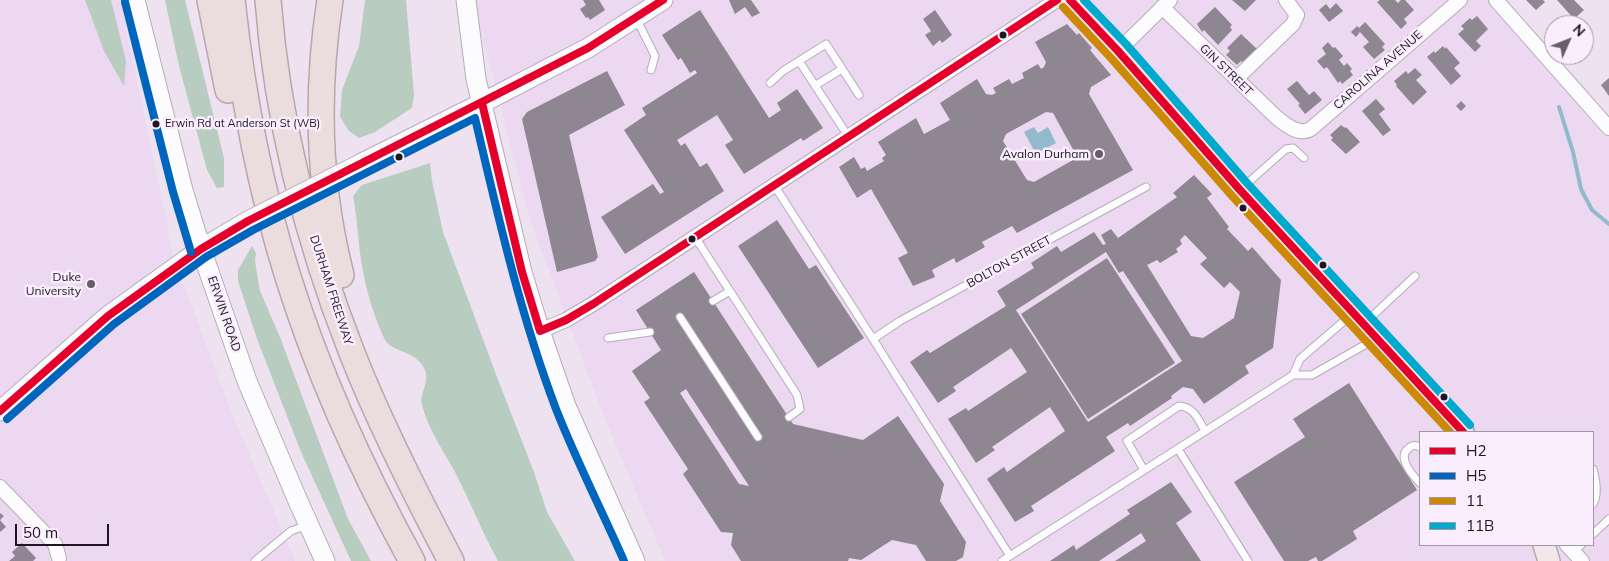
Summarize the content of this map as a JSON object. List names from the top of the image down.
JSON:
{
  "streets": {
    "highway": ["DURHAM FREEWAY"],
    "main road": ["ERWIN ROAD"],
    "street": ["GIN STREET", "CAROLINA AVENUE"],
    "lane": ["BOLTON STREET"]
  },
  "crossings": [
    ["GIN STREET", "CAROLINA AVENUE"]
  ],
  "places": ["Erwin Rd at Anderson St (WB)", "Avalon Durham", "Duke University"],
  "lines": [
    "transit line H2",
    "transit line 11B",
    "transit line H5",
    "transit line 11"
  ],
  "legend": [
    "H2",
    "H5",
    "11",
    "11B"
  ],
  "scale_bar": "50 m",
  "north": "top right"
}
